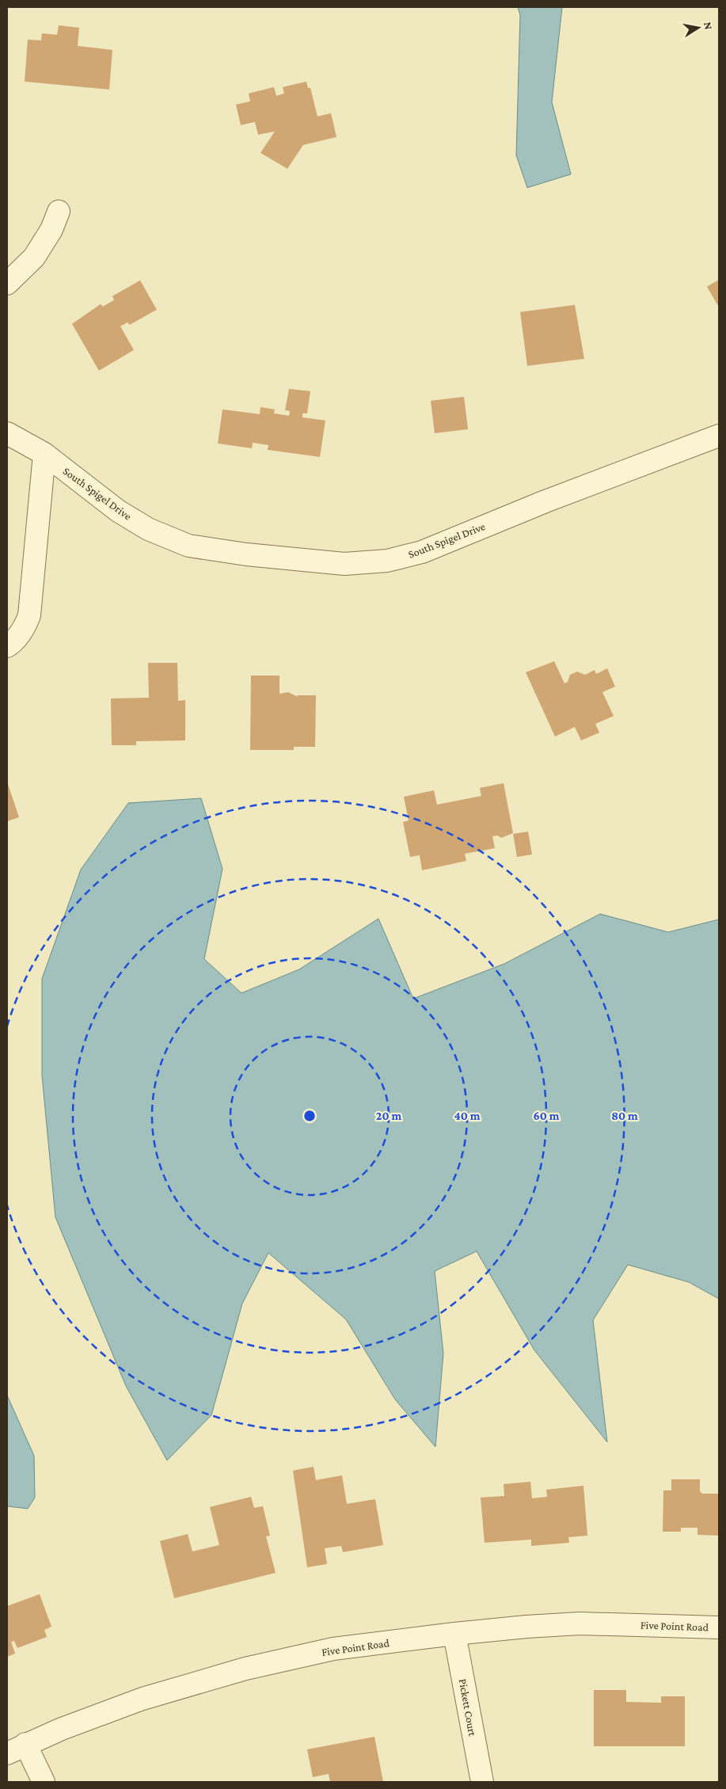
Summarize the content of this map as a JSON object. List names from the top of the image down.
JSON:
{
  "streets": {
    "street": ["South Spigel Drive", "Five Point Road", "Pickett Court"]
  },
  "crossings": [
    ["Five Point Road", "Pickett Court"]
  ],
  "north": "right",
  "rings": [
    "20 m",
    "40 m",
    "60 m",
    "80 m"
  ]
}
